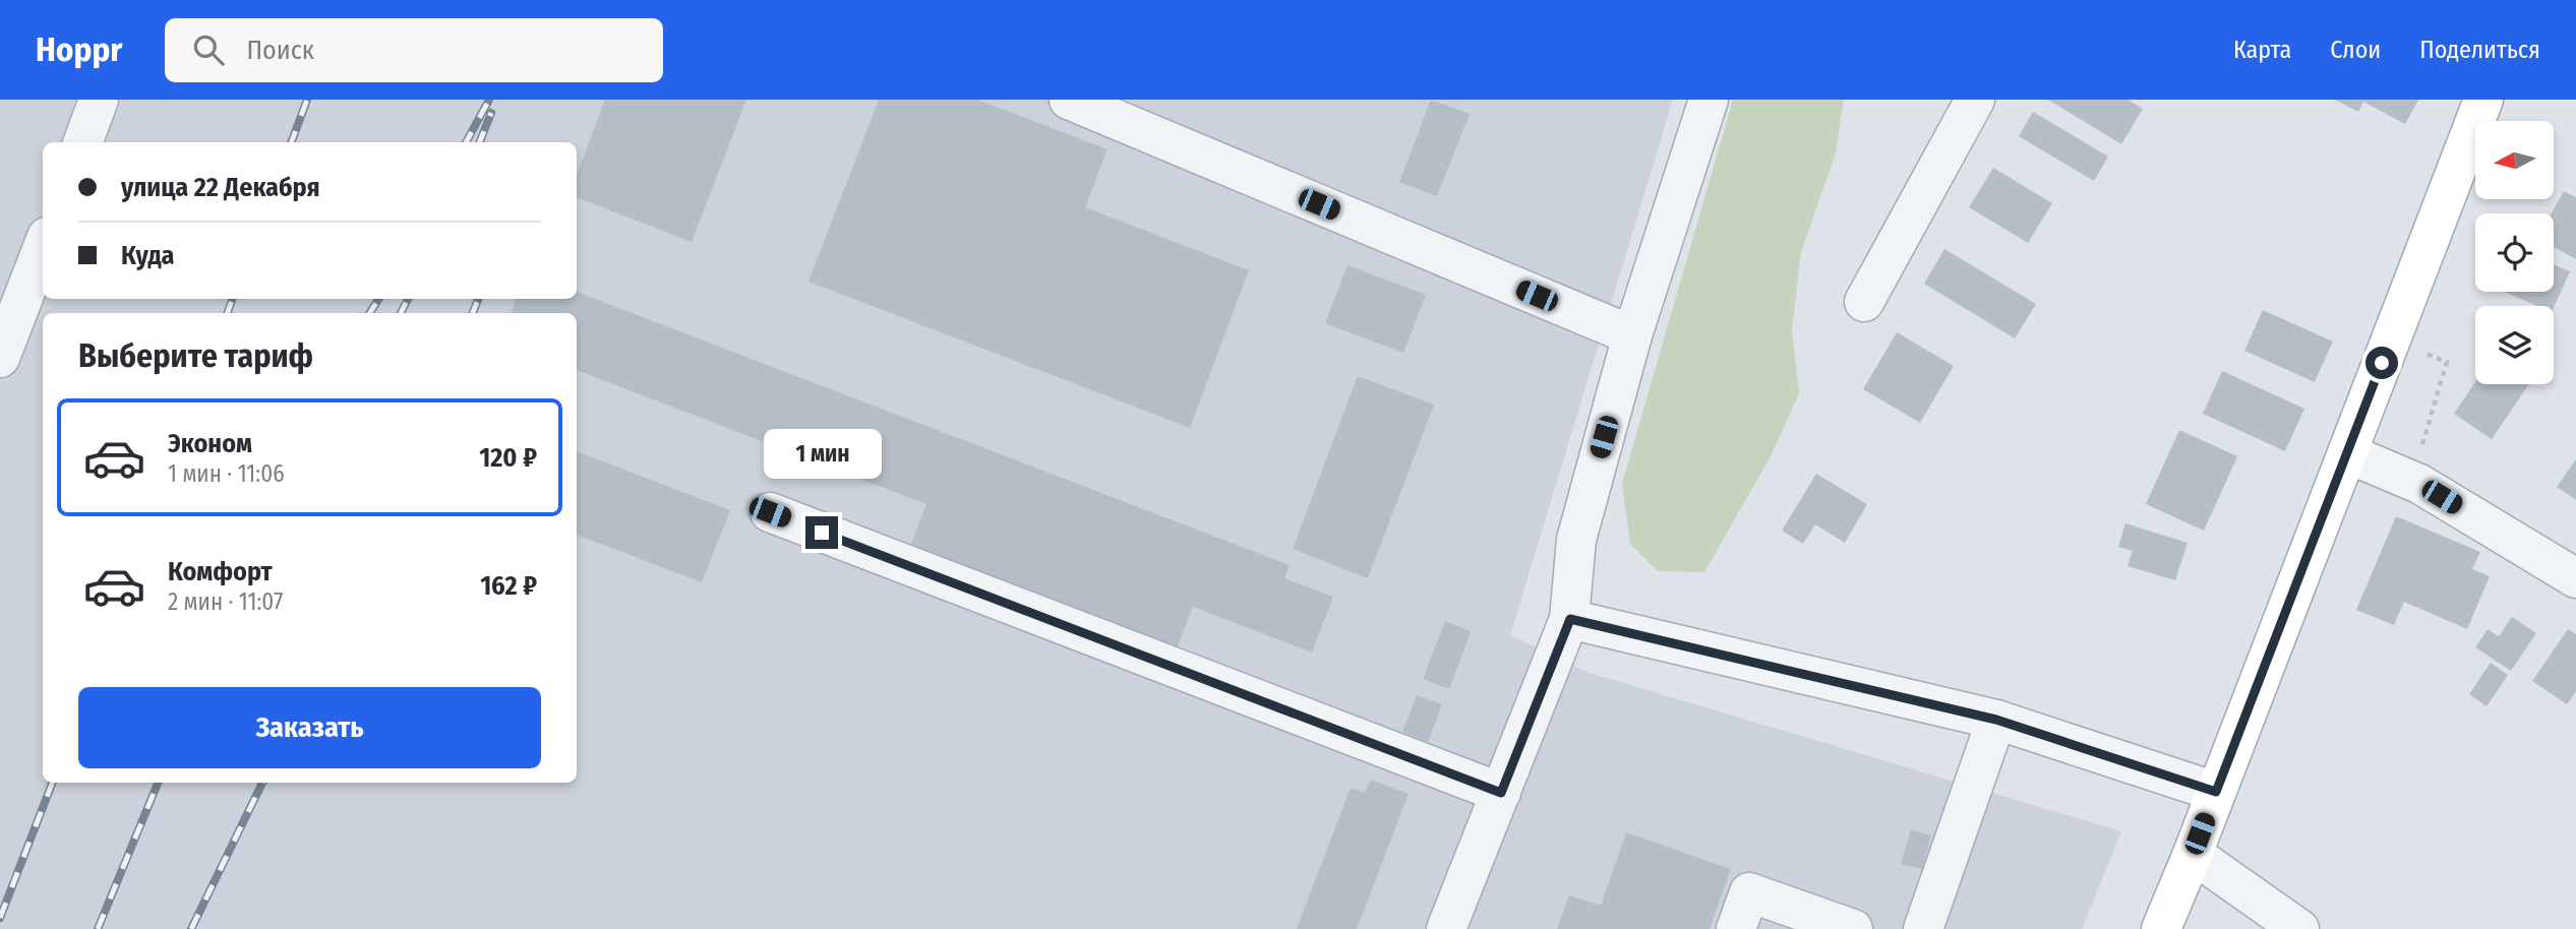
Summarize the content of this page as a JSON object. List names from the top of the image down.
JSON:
{
  "north": "left",
  "page": {
    "header": "Hoppr",
    "search": "Поиск",
    "nav": ["Карта", "Слои", "Поделиться"],
    "banner": ["улица 22 Декабря", "Куда"],
    "heading": "Выберите тариф",
    "list": [
      {
        "name": "Эконом",
        "note": "1 мин · 11:06",
        "value": "120 ₽"
      },
      {
        "name": "Комфорт",
        "note": "2 мин · 11:07",
        "value": "162 ₽"
      }
    ],
    "bubble": "1 мин",
    "buttons": "Заказать"
  }
}
